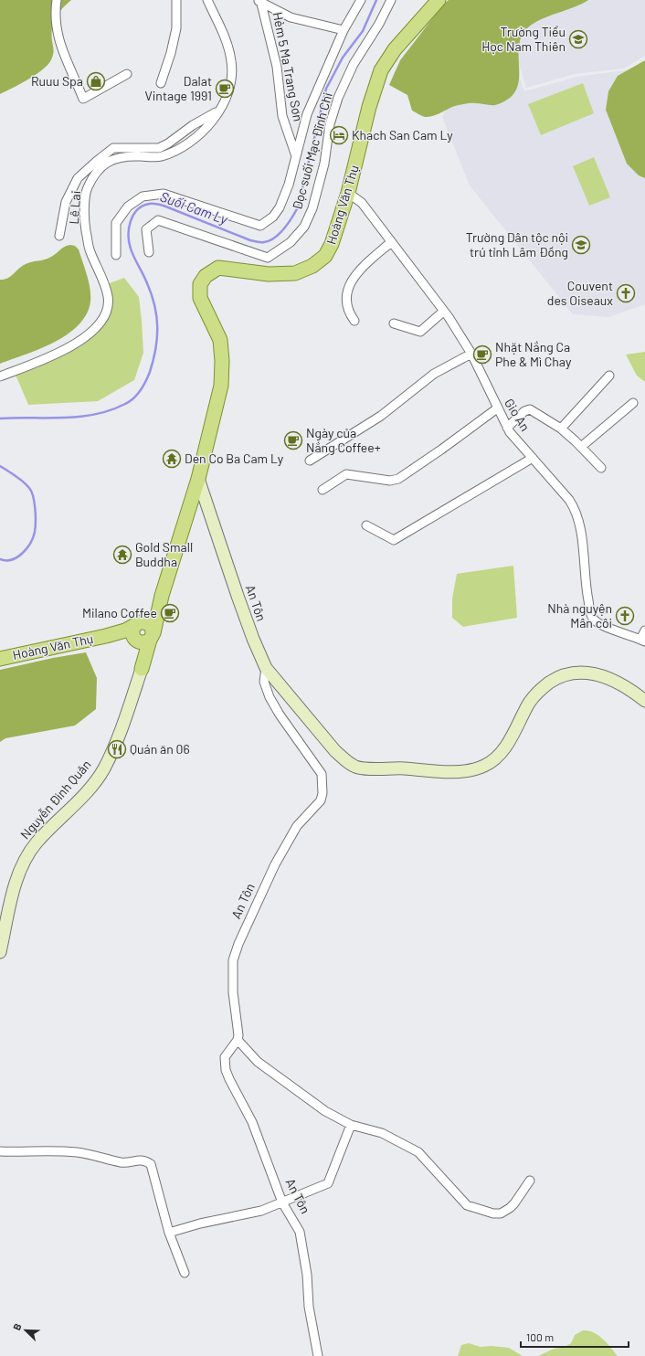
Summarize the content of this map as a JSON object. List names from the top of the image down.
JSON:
{
  "streets": {
    "main road": ["Hoàng Văn Thụ", "An Tôn", "Nguyễn Đình Quân"],
    "street": [
      "Hẻm 5 Ma Trang Sơn",
      "Dọc suối Mạc Đĩnh Chi",
      "Lê Lai",
      "Gio An"
    ]
  },
  "crossings": [
    ["Hoàng Văn Thụ", "Gio An"],
    ["Hoàng Văn Thụ", "An Tôn"]
  ],
  "water": ["Suối Cam Ly"],
  "places": {
    "school or university": ["Trường Tiểu Học Nam Thiên", "Trường Dân tộc nội trú tỉnh Lâm Đồng"],
    "shop": ["Ruuu Spa"],
    "cafe": [
      "Dalat Vintage 1991",
      "Nhặt Nắng Ca Phe & Mì Chay",
      "Ngày của Nắng Coffee+",
      "Milano Coffee"
    ],
    "hotel": ["Khach San Cam Ly"],
    "church": ["Couvent des Oiseaux", "Nhà nguyện Mân côi"],
    "temple": ["Den Co Ba Cam Ly", "Gold Small Buddha"],
    "restaurant": ["Quán ăn 06"]
  },
  "scale_bar": "100 m",
  "north": "top left"
}
